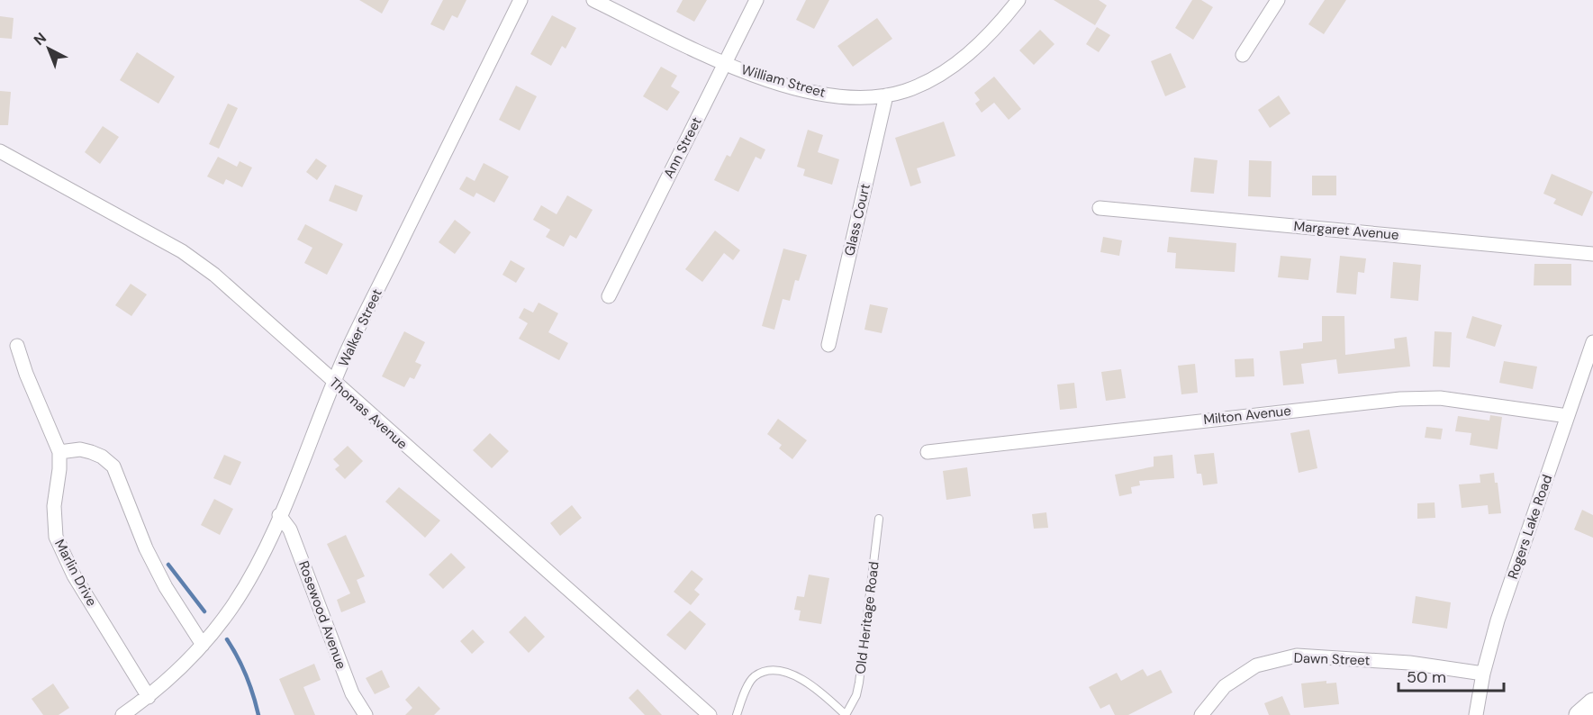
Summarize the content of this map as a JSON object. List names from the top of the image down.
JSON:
{
  "streets": {
    "street": [
      "William Street",
      "Ann Street",
      "Glass Court",
      "Margaret Avenue",
      "Walker Street",
      "Thomas Avenue",
      "Milton Avenue",
      "Rogers Lake Road",
      "Marlin Drive",
      "Rosewood Avenue",
      "Dawn Street"
    ],
    "lane": ["Old Heritage Road"]
  },
  "crossings": [
    ["William Street", "Ann Street"],
    ["William Street", "Glass Court"],
    ["Walker Street", "Thomas Avenue"],
    ["Walker Street", "Marlin Drive"],
    ["Walker Street", "Rosewood Avenue"],
    ["Milton Avenue", "Rogers Lake Road"],
    ["Rogers Lake Road", "Dawn Street"]
  ],
  "scale_bar": "50 m",
  "north": "top left"
}
